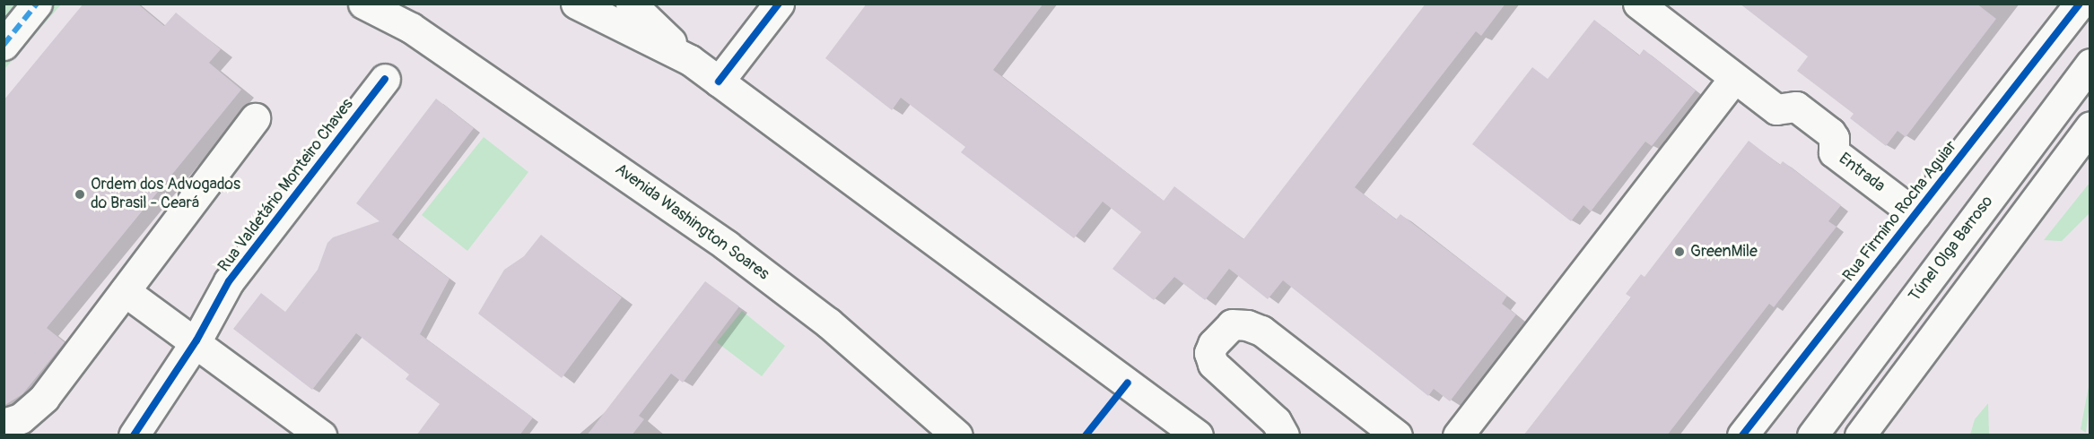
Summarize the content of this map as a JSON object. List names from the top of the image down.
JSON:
{
  "streets": {
    "main road": [
      "Entrada",
      "Rua Valdetário Monteiro Chaves",
      "Rua Firmino Rocha Aguiar",
      "Avenida Washington Soares",
      "Túnel Olga Barroso"
    ]
  },
  "crossings": [
    ["Entrada", "Rua Firmino Rocha Aguiar"]
  ],
  "places": ["Ordem dos Advogados do Brasil - Ceará", "GreenMile"]
}
